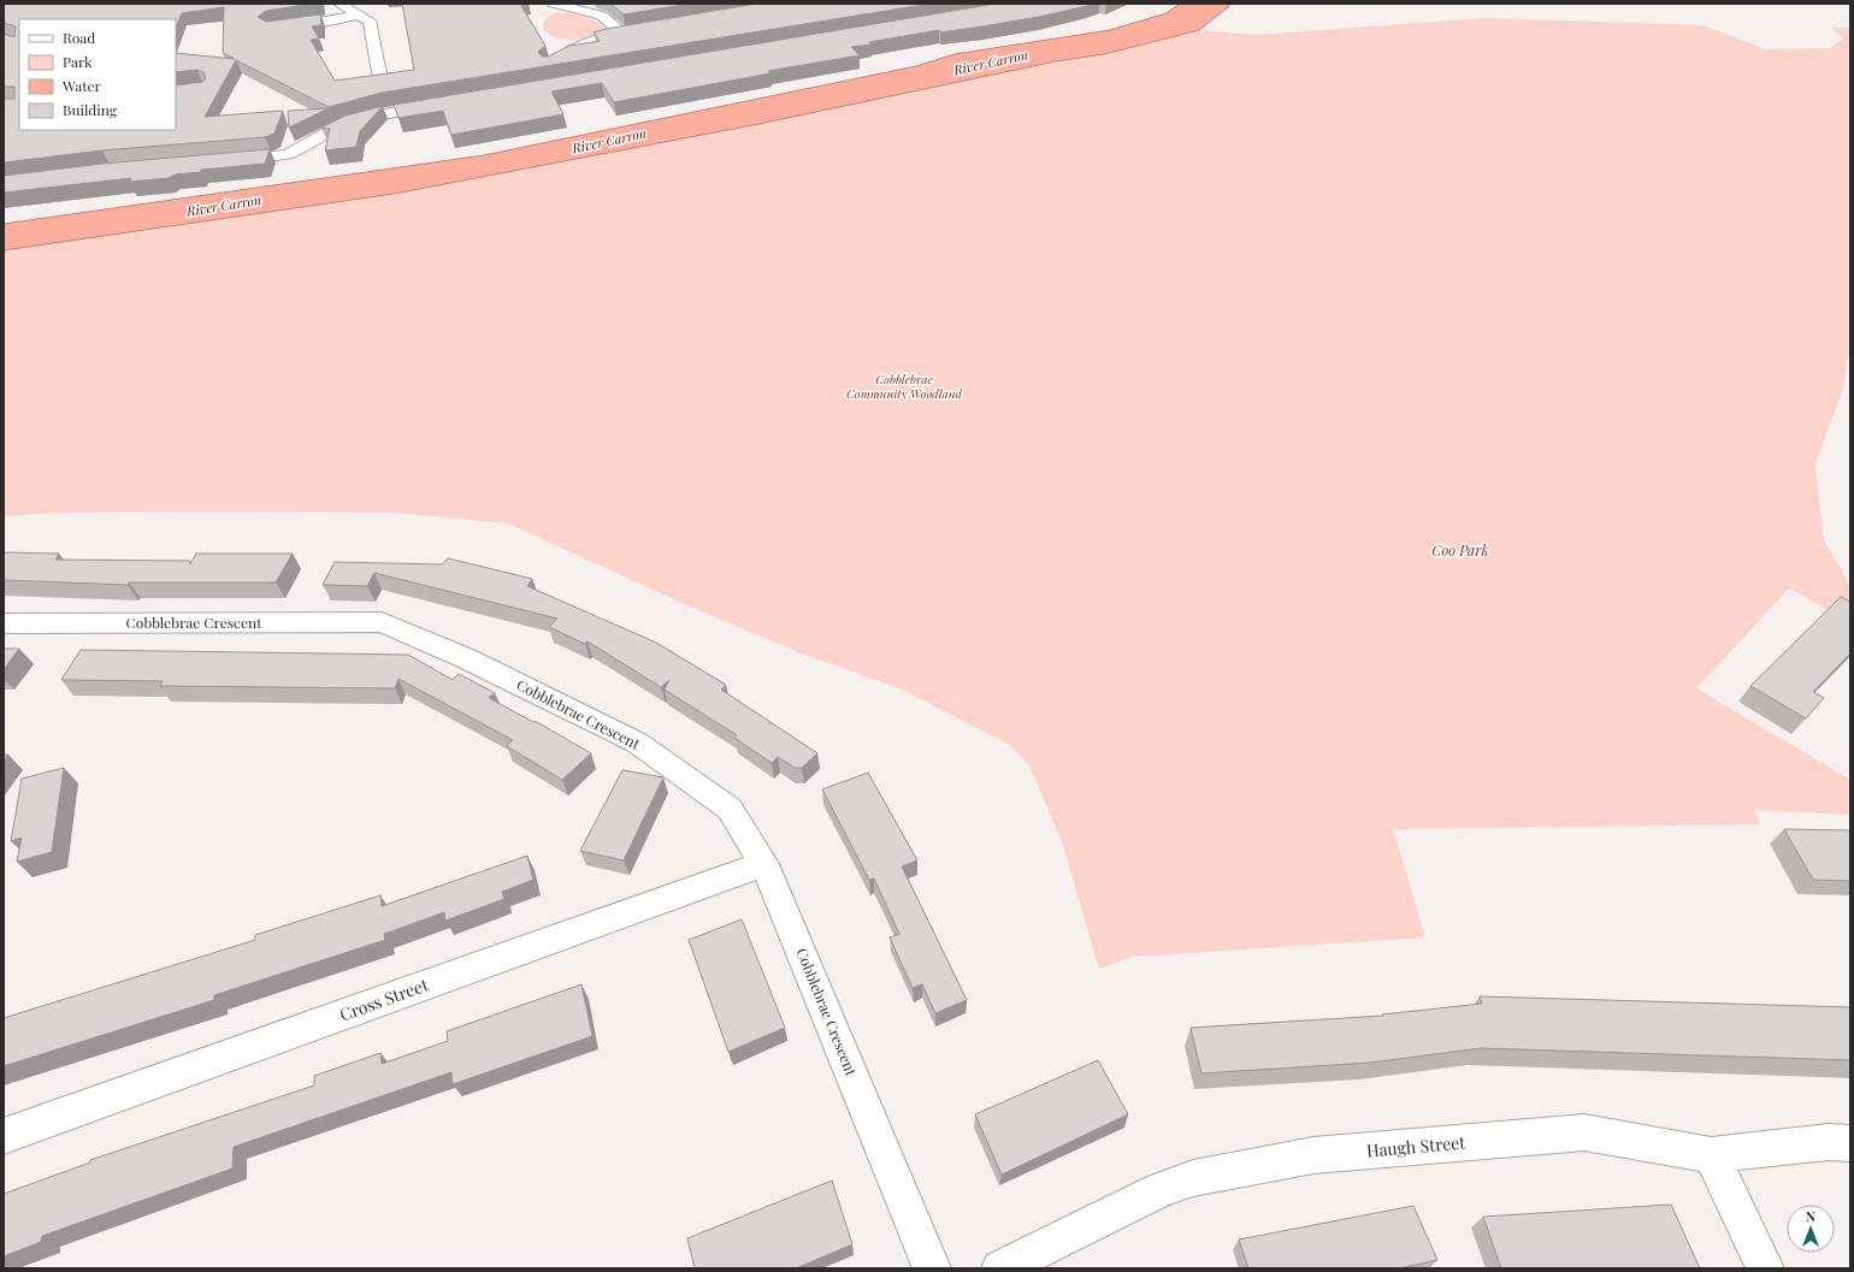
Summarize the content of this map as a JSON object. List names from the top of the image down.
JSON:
{
  "streets": {
    "street": ["Cobblebrae Crescent", "Cross Street", "Haugh Street"]
  },
  "crossings": [
    ["Cobblebrae Crescent", "Cross Street"]
  ],
  "water": ["River Carron"],
  "parks": ["Cobblebrae Community Woodland", "Coo Park"],
  "legend": [
    "Road",
    "Park",
    "Water",
    "Building"
  ],
  "north": "top"
}
